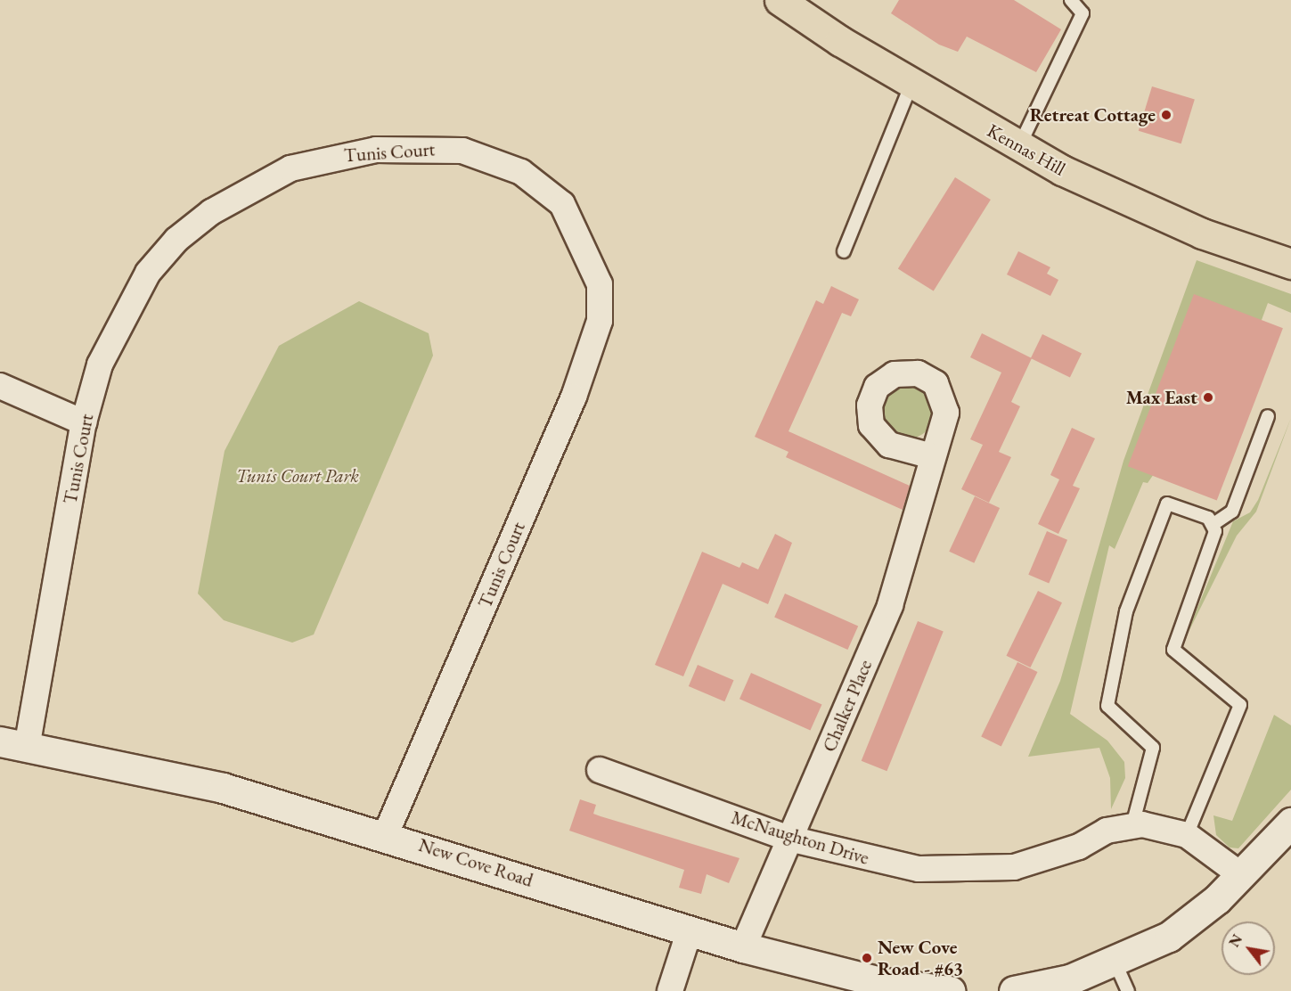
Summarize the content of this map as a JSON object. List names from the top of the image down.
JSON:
{
  "streets": {
    "main road": ["Kennas Hill"],
    "street": [
      "Tunis Court",
      "Chalker Place",
      "McNaughton Drive",
      "New Cove Road"
    ]
  },
  "crossings": [
    ["Tunis Court", "New Cove Road"],
    ["Chalker Place", "McNaughton Drive"],
    ["Chalker Place", "New Cove Road"]
  ],
  "parks": ["Tunis Court Park"],
  "places": ["Retreat Cottage", "Max East", "New Cove Road - #63"],
  "north": "top left"
}
